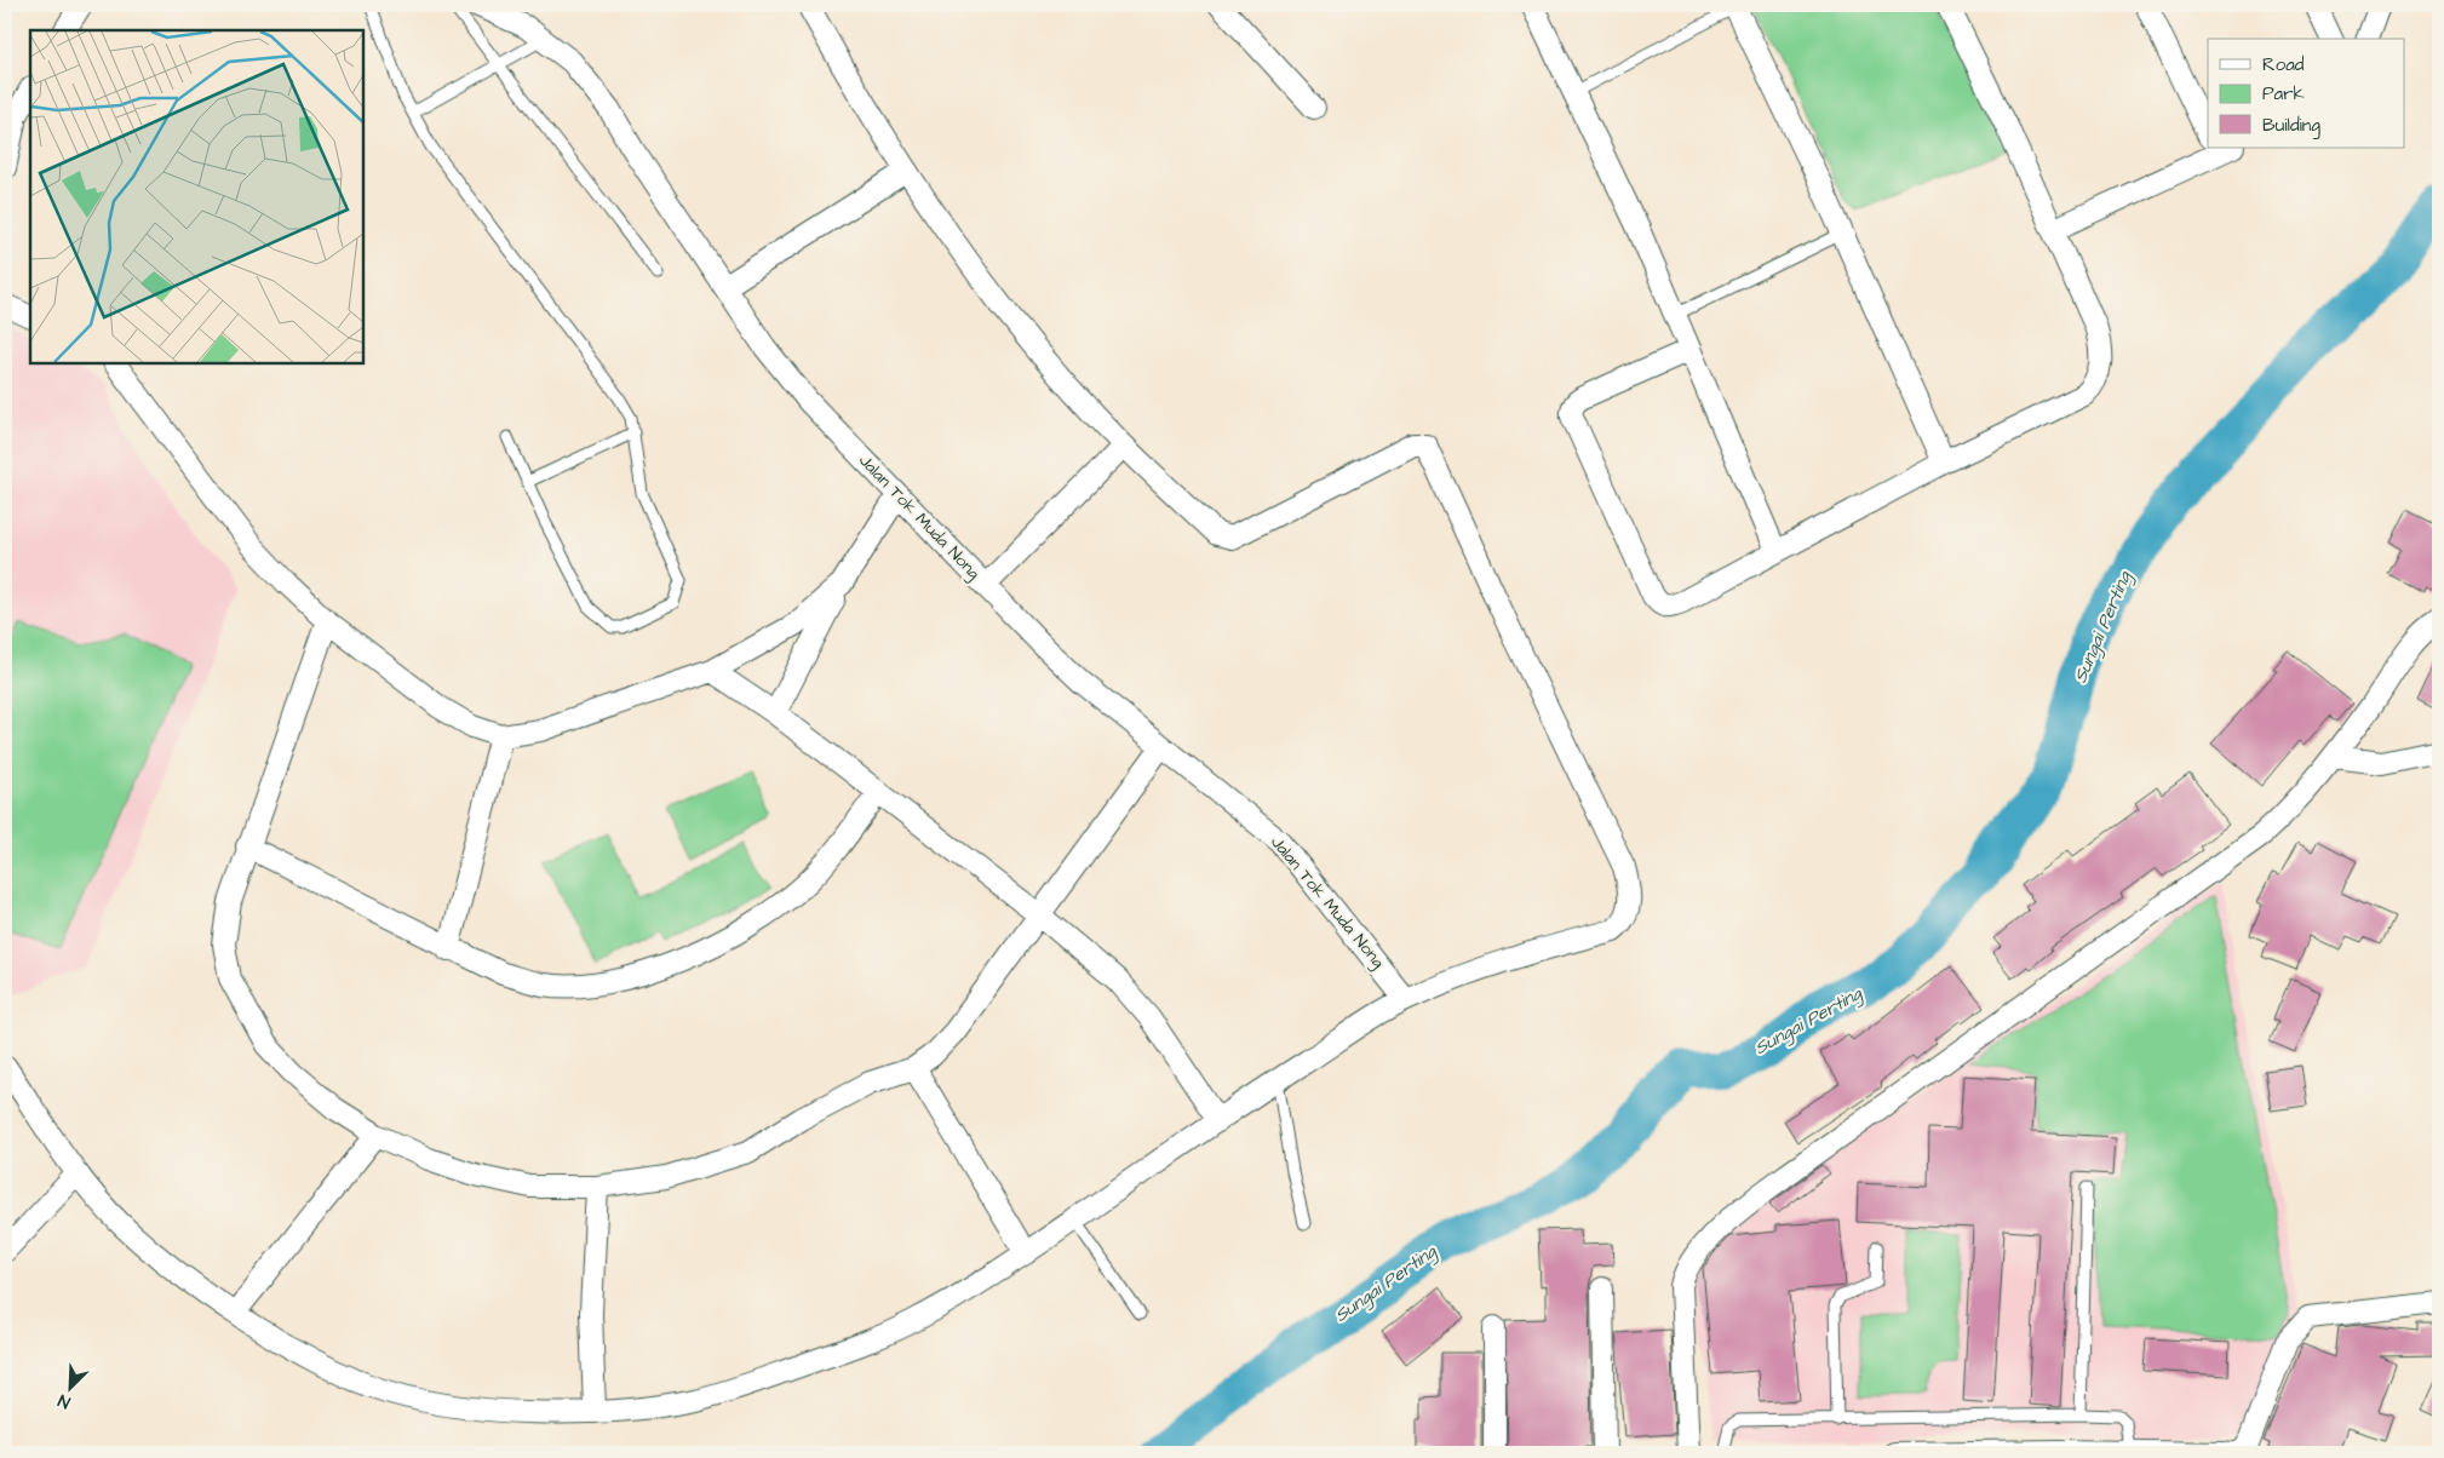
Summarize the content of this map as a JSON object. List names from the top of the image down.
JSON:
{
  "streets": {
    "street": ["Jalan Tok Muda Nong"]
  },
  "water": ["Sungai Perting"],
  "legend": ["Road", "Park", "Building"],
  "north": "bottom left"
}
